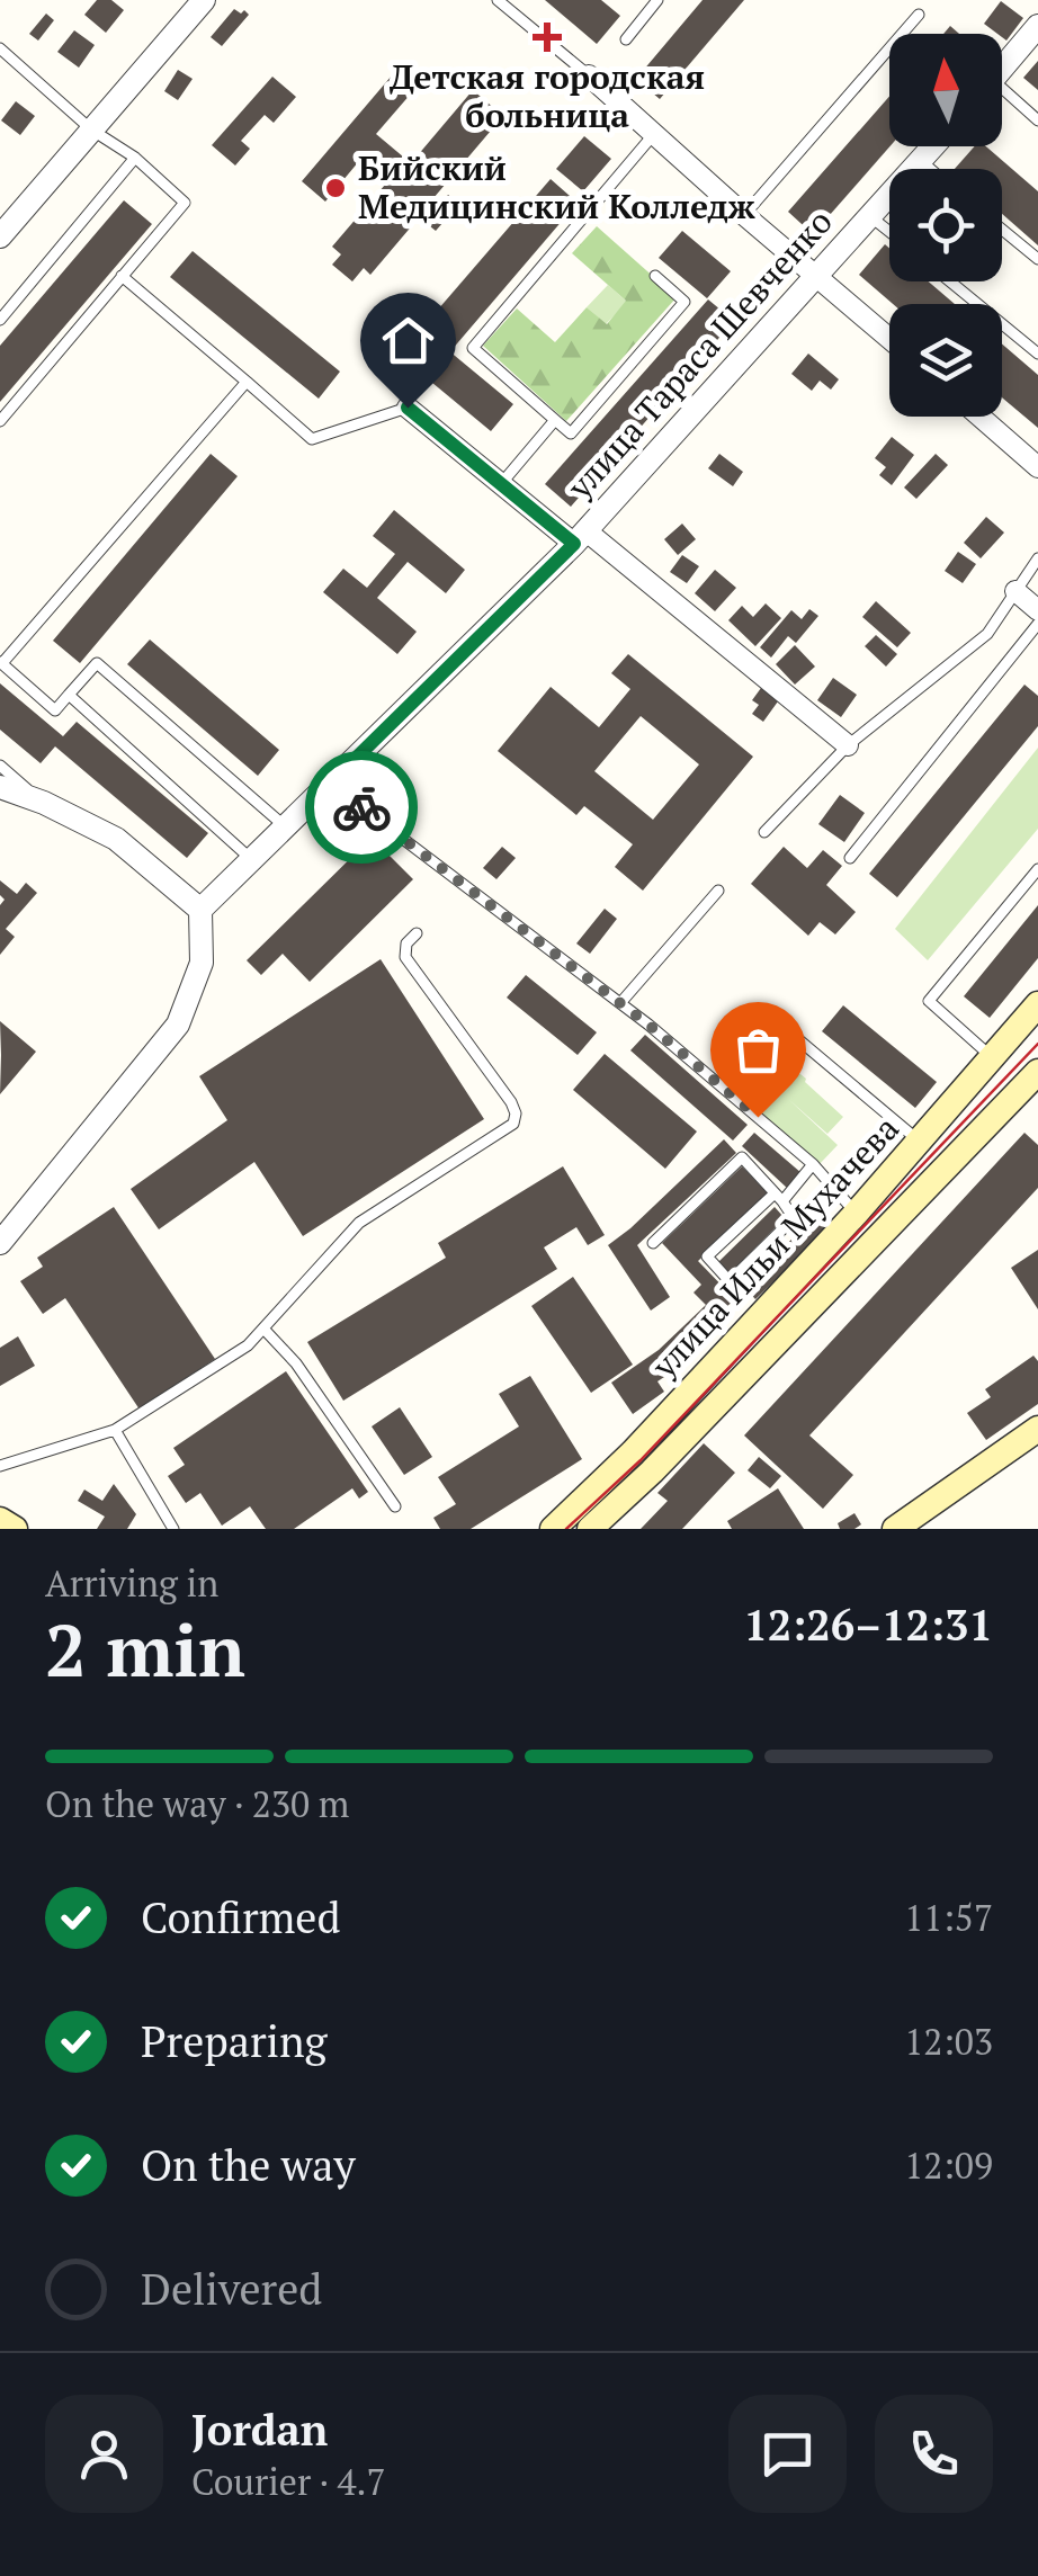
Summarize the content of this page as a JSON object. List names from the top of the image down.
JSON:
{
  "streets": {
    "main road": ["улица Ильи Мухачева"],
    "street": ["улица Тараса Шевченко"]
  },
  "places": {
    "health": ["Детская городская больница"],
    "other": ["Бийский Медицинский Колледж"]
  },
  "north": "top",
  "page": {
    "heading": ["2 min", "Arriving in", "12:26–12:31"],
    "panel": ["Jordan", "Courier · 4.7"],
    "bar": "On the way · 230 m",
    "list": [
      ["Confirmed", "11:57"],
      ["Preparing", "12:03"],
      ["On the way", "12:09"],
      "Delivered"
    ]
  }
}
